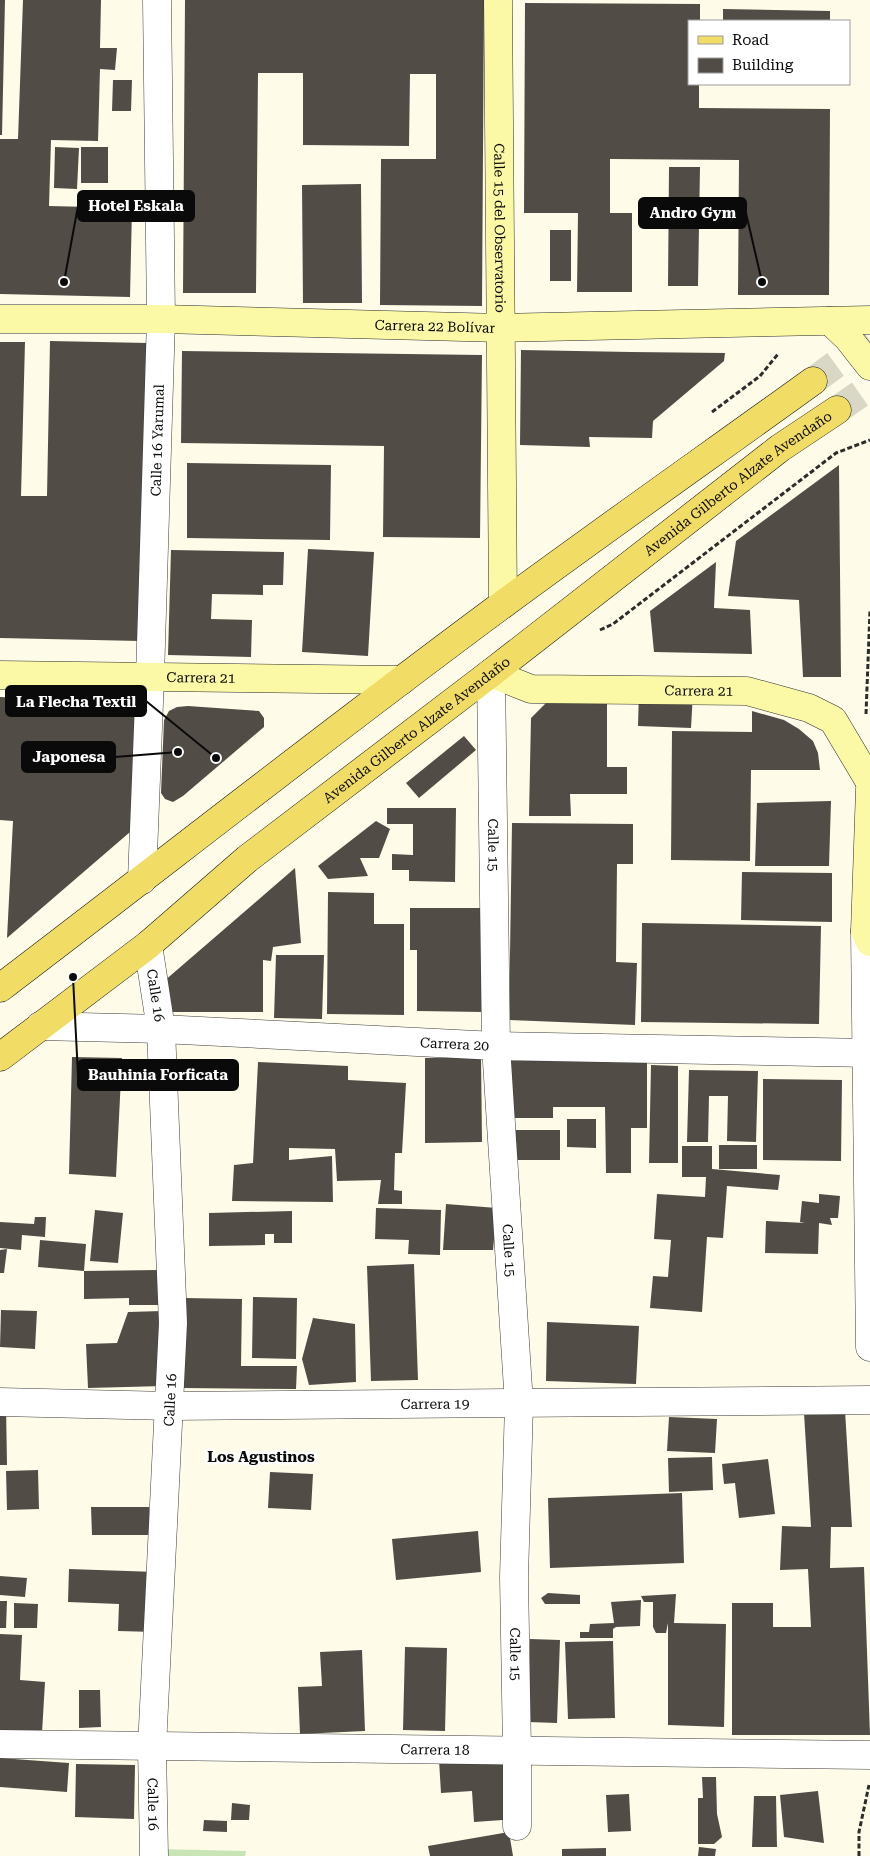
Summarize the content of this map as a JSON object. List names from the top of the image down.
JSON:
{
  "streets": {
    "main road": [
      "Calle 15 del Observatorio",
      "Carrera 22 Bolívar",
      "Avenida Gilberto Alzate Avendaño",
      "Carrera 21"
    ],
    "street": [
      "Calle 16 Yarumal",
      "Calle 15",
      "Calle 16",
      "Carrera 20",
      "Carrera 19",
      "Carrera 18"
    ]
  },
  "crossings": [
    ["Calle 15 del Observatorio", "Carrera 22 Bolívar"],
    ["Carrera 22 Bolívar", "Calle 16 Yarumal"],
    ["Calle 16 Yarumal", "Carrera 21"],
    ["Avenida Gilberto Alzate Avendaño", "Carrera 21"],
    ["Avenida Gilberto Alzate Avendaño", "Calle 15"],
    ["Avenida Gilberto Alzate Avendaño", "Calle 16"],
    ["Avenida Gilberto Alzate Avendaño", "Carrera 20"],
    ["Carrera 21", "Calle 15"],
    ["Calle 15", "Carrera 20"],
    ["Calle 15", "Carrera 19"],
    ["Calle 15", "Carrera 18"],
    ["Calle 16", "Carrera 20"],
    ["Calle 16", "Carrera 19"],
    ["Calle 16", "Carrera 18"]
  ],
  "districts": ["Los Agustinos"],
  "places": [
    "Hotel Eskala",
    "Andro Gym",
    "Japonesa",
    "La Flecha Textil",
    "Bauhinia Forficata"
  ],
  "legend": ["Road", "Building"]
}
